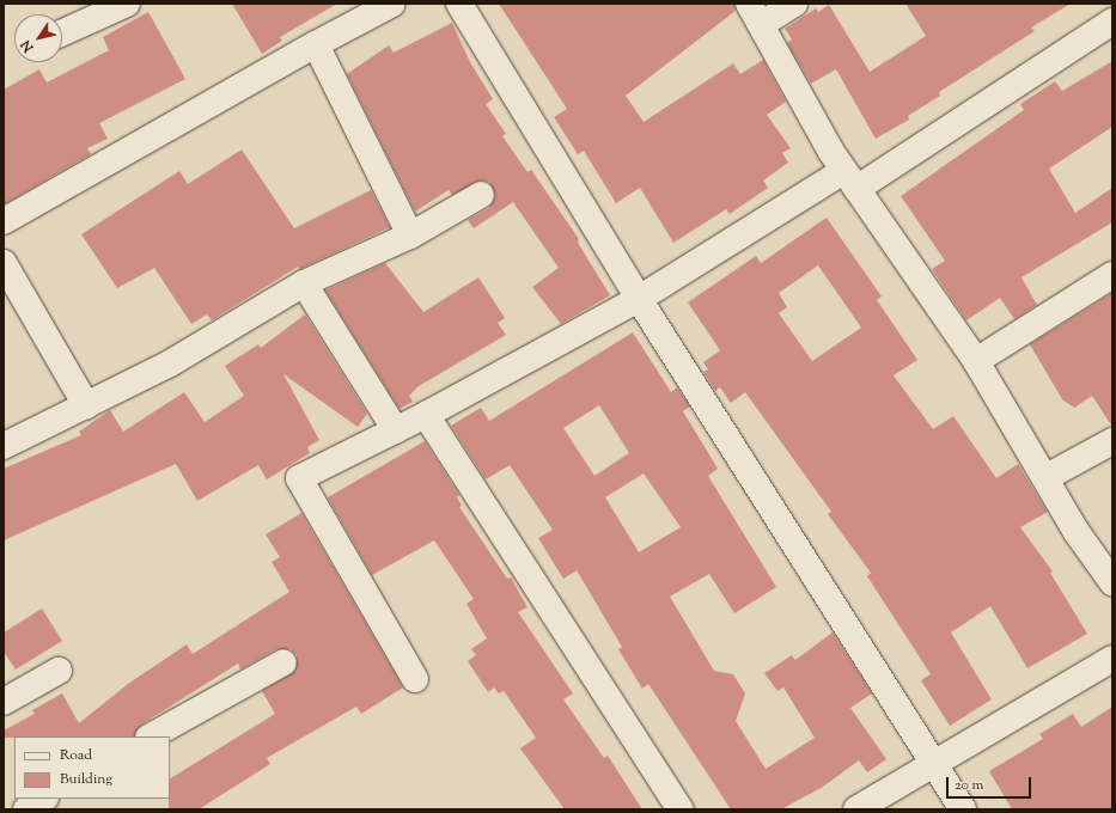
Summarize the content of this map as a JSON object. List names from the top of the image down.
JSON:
{
  "legend": ["Road", "Building"],
  "scale_bar": "20 m",
  "north": "bottom left"
}
